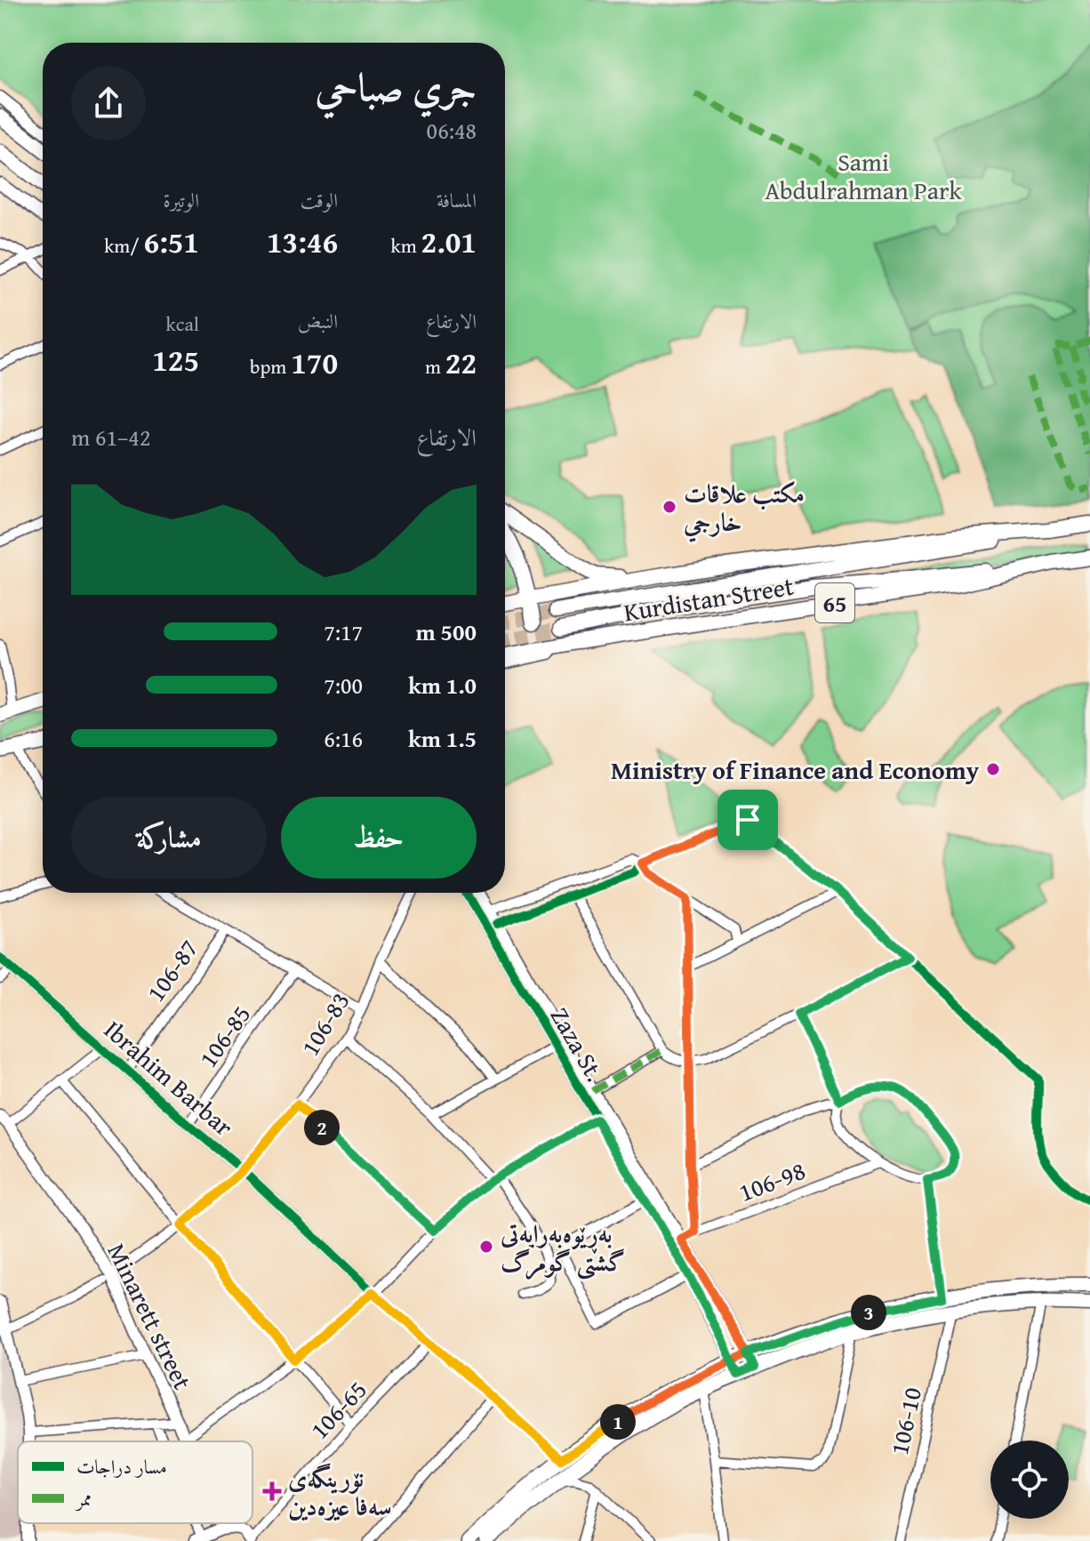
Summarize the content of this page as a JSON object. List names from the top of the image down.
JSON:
{
  "streets": {
    "main road": ["Kurdistan Street", "65"],
    "street": [
      "106-87",
      "106-83",
      "106-85",
      "Zaza St.",
      "Ibrahim Barbar",
      "106-98",
      "Minarett street",
      "106-65",
      "106-10"
    ]
  },
  "crossings": [
    ["106-87", "Ibrahim Barbar"],
    ["106-83", "Ibrahim Barbar"],
    ["106-85", "Ibrahim Barbar"],
    ["Zaza St.", "106-98"],
    ["Ibrahim Barbar", "106-65"],
    ["Minarett street", "106-65"]
  ],
  "parks": ["Sami Abdulrahman Park"],
  "places": {
    "other": ["مكتب علاقات خارجي", "Ministry of Finance and Economy", "بەڕێوەبەرایەتی گشتی گومرگ"],
    "health": ["نۆرینگەی سەفا عیزەدین"]
  },
  "legend": ["مسار دراجات", "ممر"],
  "page": {
    "heading": ["جري صباحي", "06:48"],
    "stats": [
      ["المسافة", "2.01 km"],
      ["الوقت", "13:46"],
      ["الوتيرة", "6:51 /km"],
      ["الارتفاع", "22 m"],
      ["النبض", "170 bpm"],
      ["kcal", "125"]
    ],
    "chart": ["الارتفاع", "42–61 m"],
    "list": [
      {
        "name": "500 m",
        "note": "7:17"
      },
      {
        "name": "1.0 km",
        "note": "7:00"
      },
      {
        "name": "1.5 km",
        "note": "6:16"
      }
    ],
    "buttons": ["حفظ", "مشاركة"],
    "pins": ["2", "3", "1"]
  }
}
